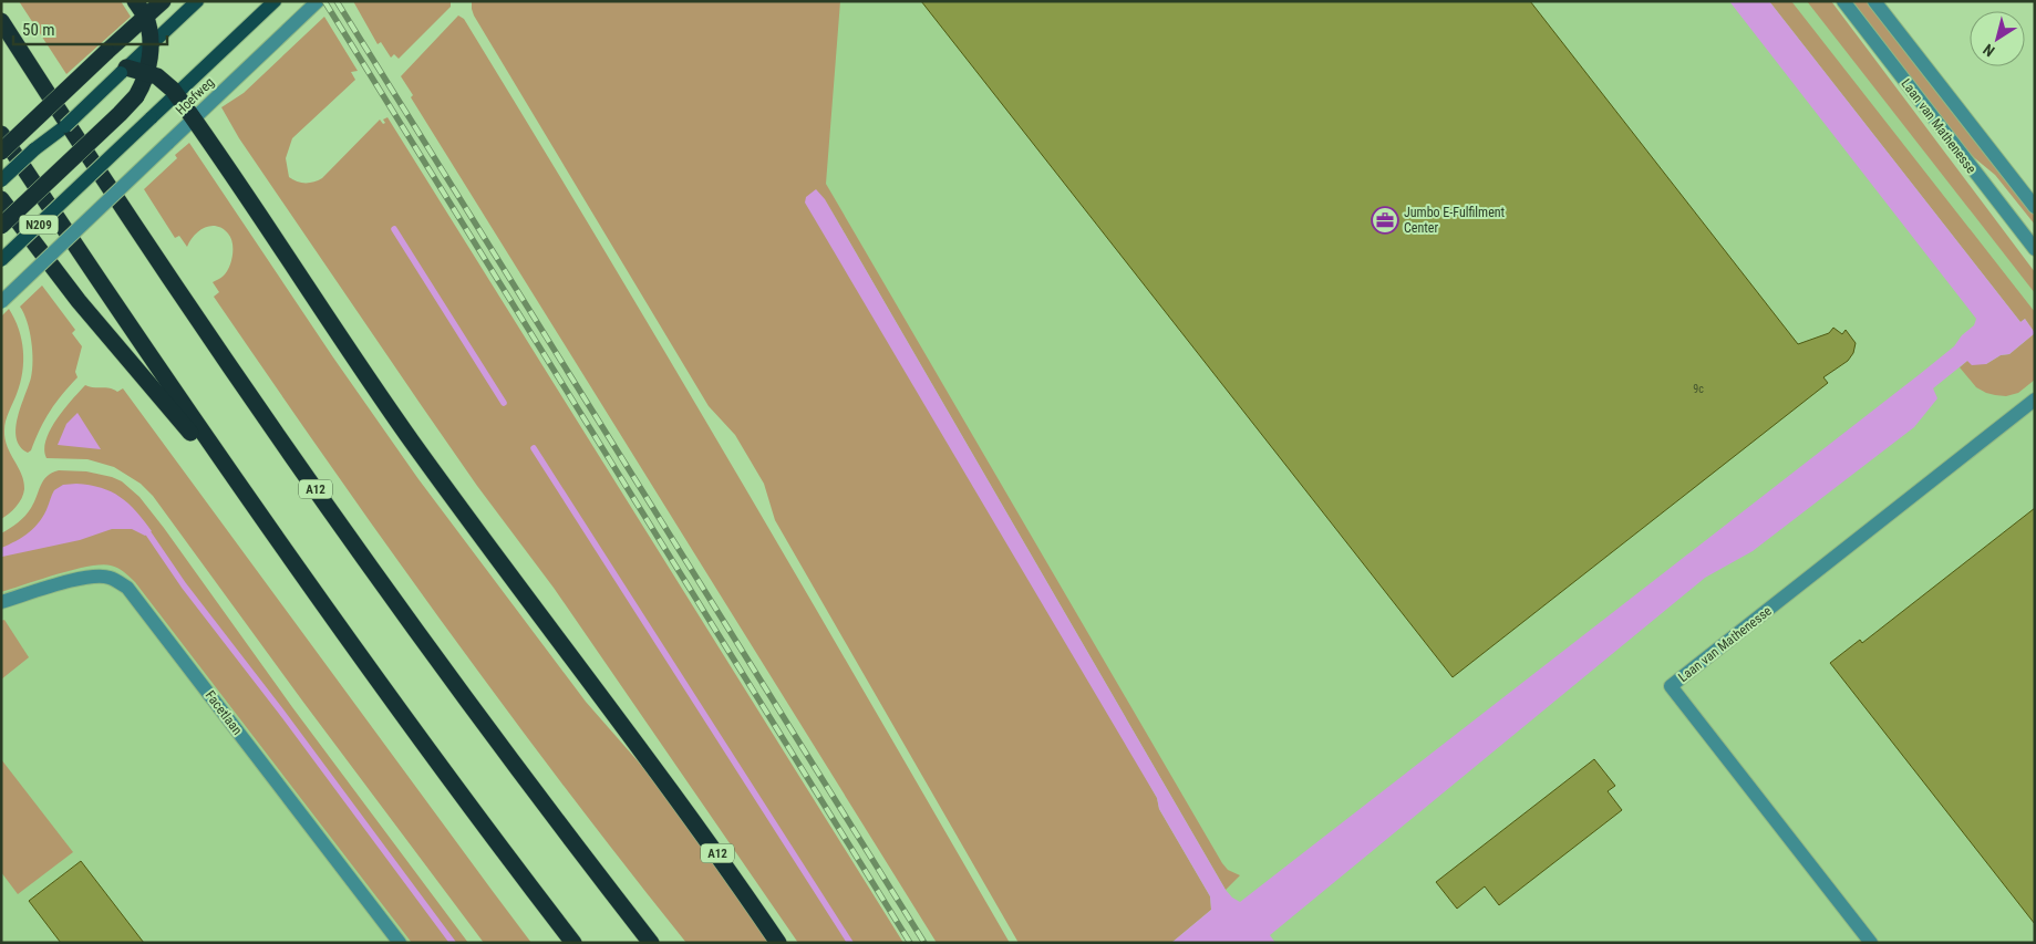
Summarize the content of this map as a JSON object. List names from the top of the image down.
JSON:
{
  "streets": {
    "highway": ["N209", "A12"],
    "main road": ["Hoefweg"],
    "street": ["Laan van Mathenesse", "Facetlaan"]
  },
  "crossings": [
    ["Hoefweg", "A12"]
  ],
  "places": {
    "office": ["Jumbo E-Fulfilment Center"]
  },
  "house_numbers": ["9c"],
  "scale_bar": "50 m",
  "north": "bottom left"
}
